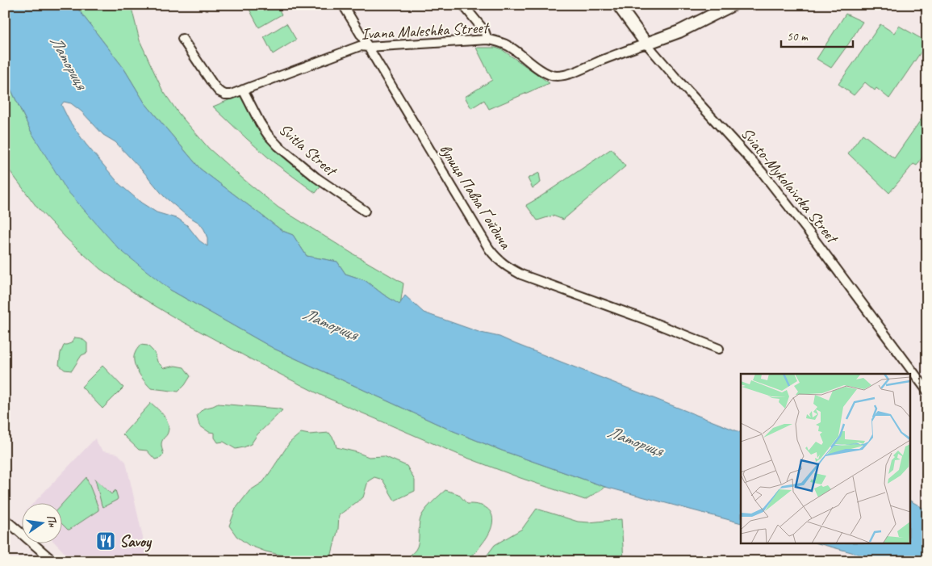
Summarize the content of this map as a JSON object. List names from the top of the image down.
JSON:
{
  "streets": {
    "street": [
      "Ivana Maleshka Street",
      "Svitla Street",
      "Sviato-Mykolaivska Street",
      "вулиця Павла Ґойдича"
    ]
  },
  "crossings": [
    ["Ivana Maleshka Street", "Svitla Street"],
    ["Ivana Maleshka Street", "Sviato-Mykolaivska Street"],
    ["Ivana Maleshka Street", "вулиця Павла Ґойдича"]
  ],
  "water": ["Латориця"],
  "places": {
    "restaurant": ["Savoy"]
  },
  "scale_bar": "50 m",
  "north": "right"
}
